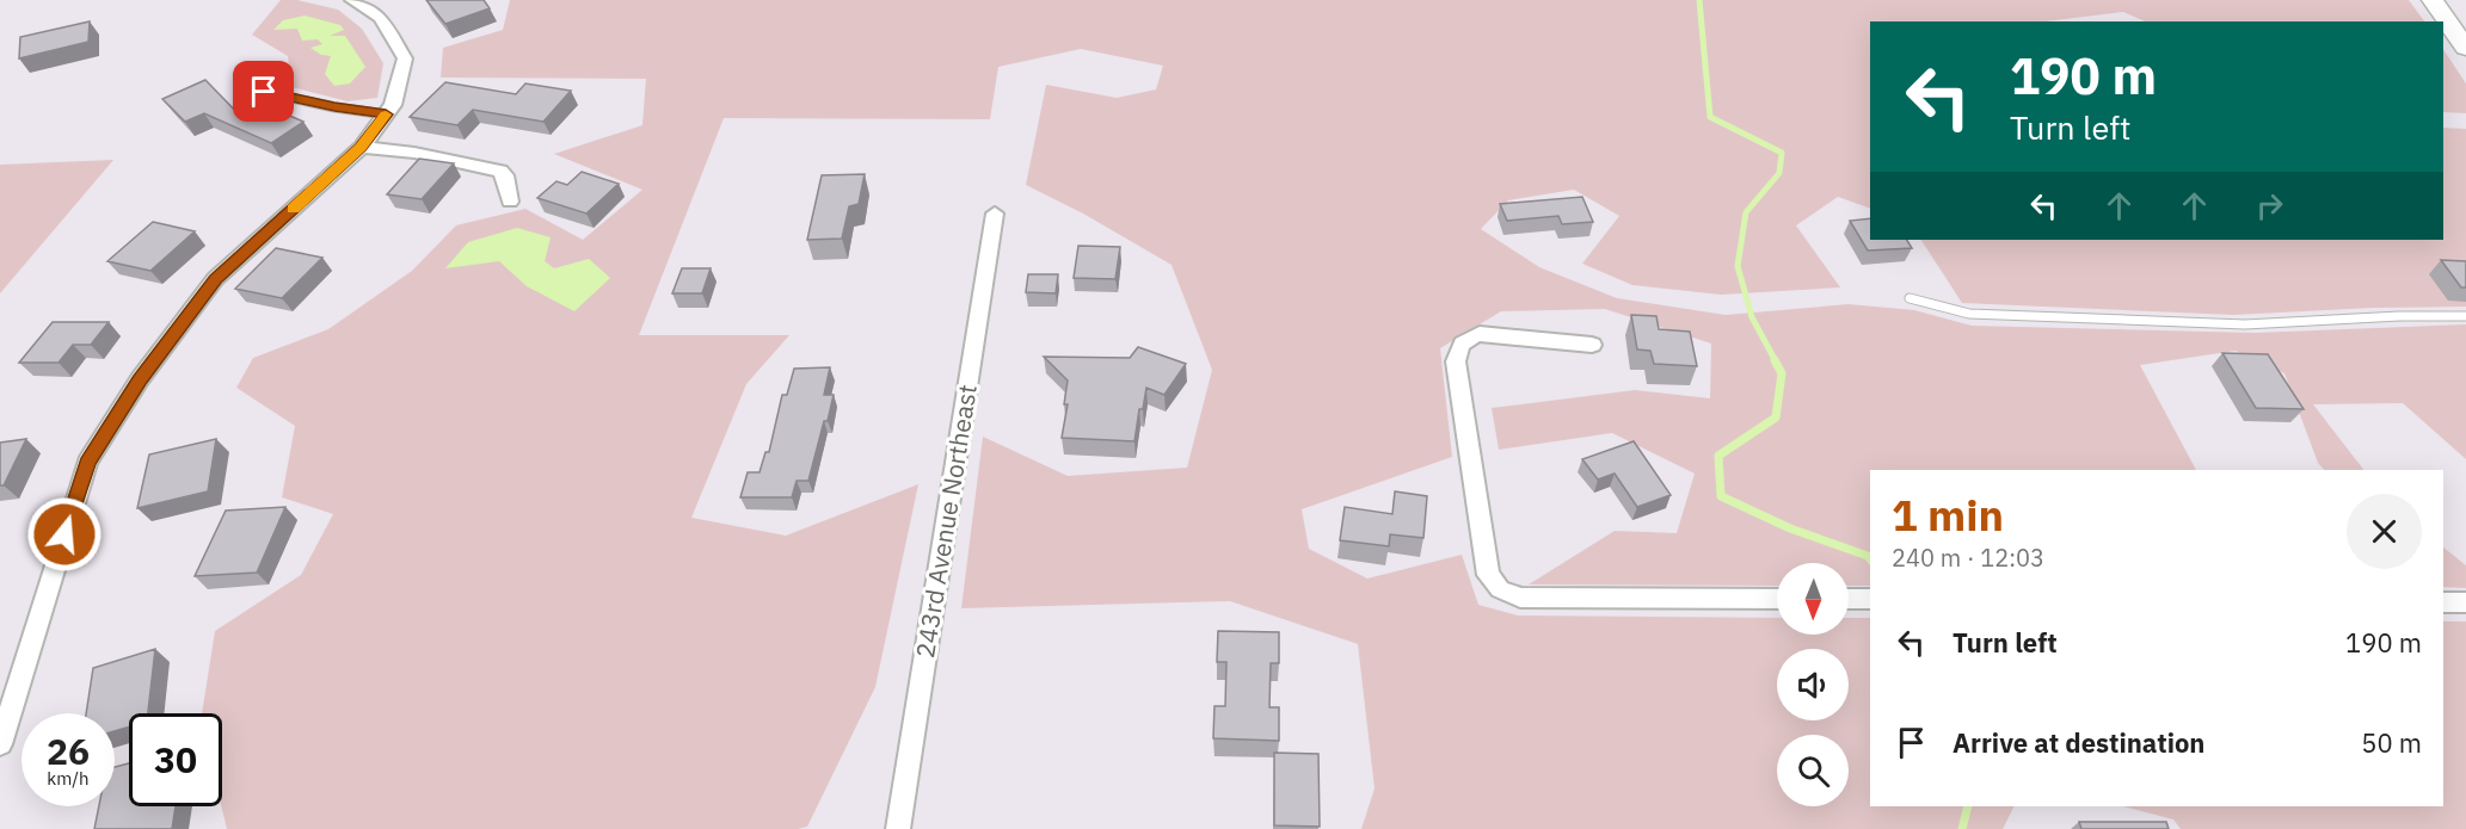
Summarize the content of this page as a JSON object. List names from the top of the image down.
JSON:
{
  "streets": {
    "street": ["243rd Avenue Northeast"]
  },
  "north": "bottom",
  "page": {
    "turn": ["190 m", "Turn left"],
    "heading": ["1 min", "240 m · 12:03"],
    "list": [
      {
        "name": "Turn left",
        "value": "190 m"
      },
      {
        "name": "Arrive at destination",
        "value": "50 m"
      }
    ],
    "speed": "26 km/h",
    "limit": "30"
  }
}
